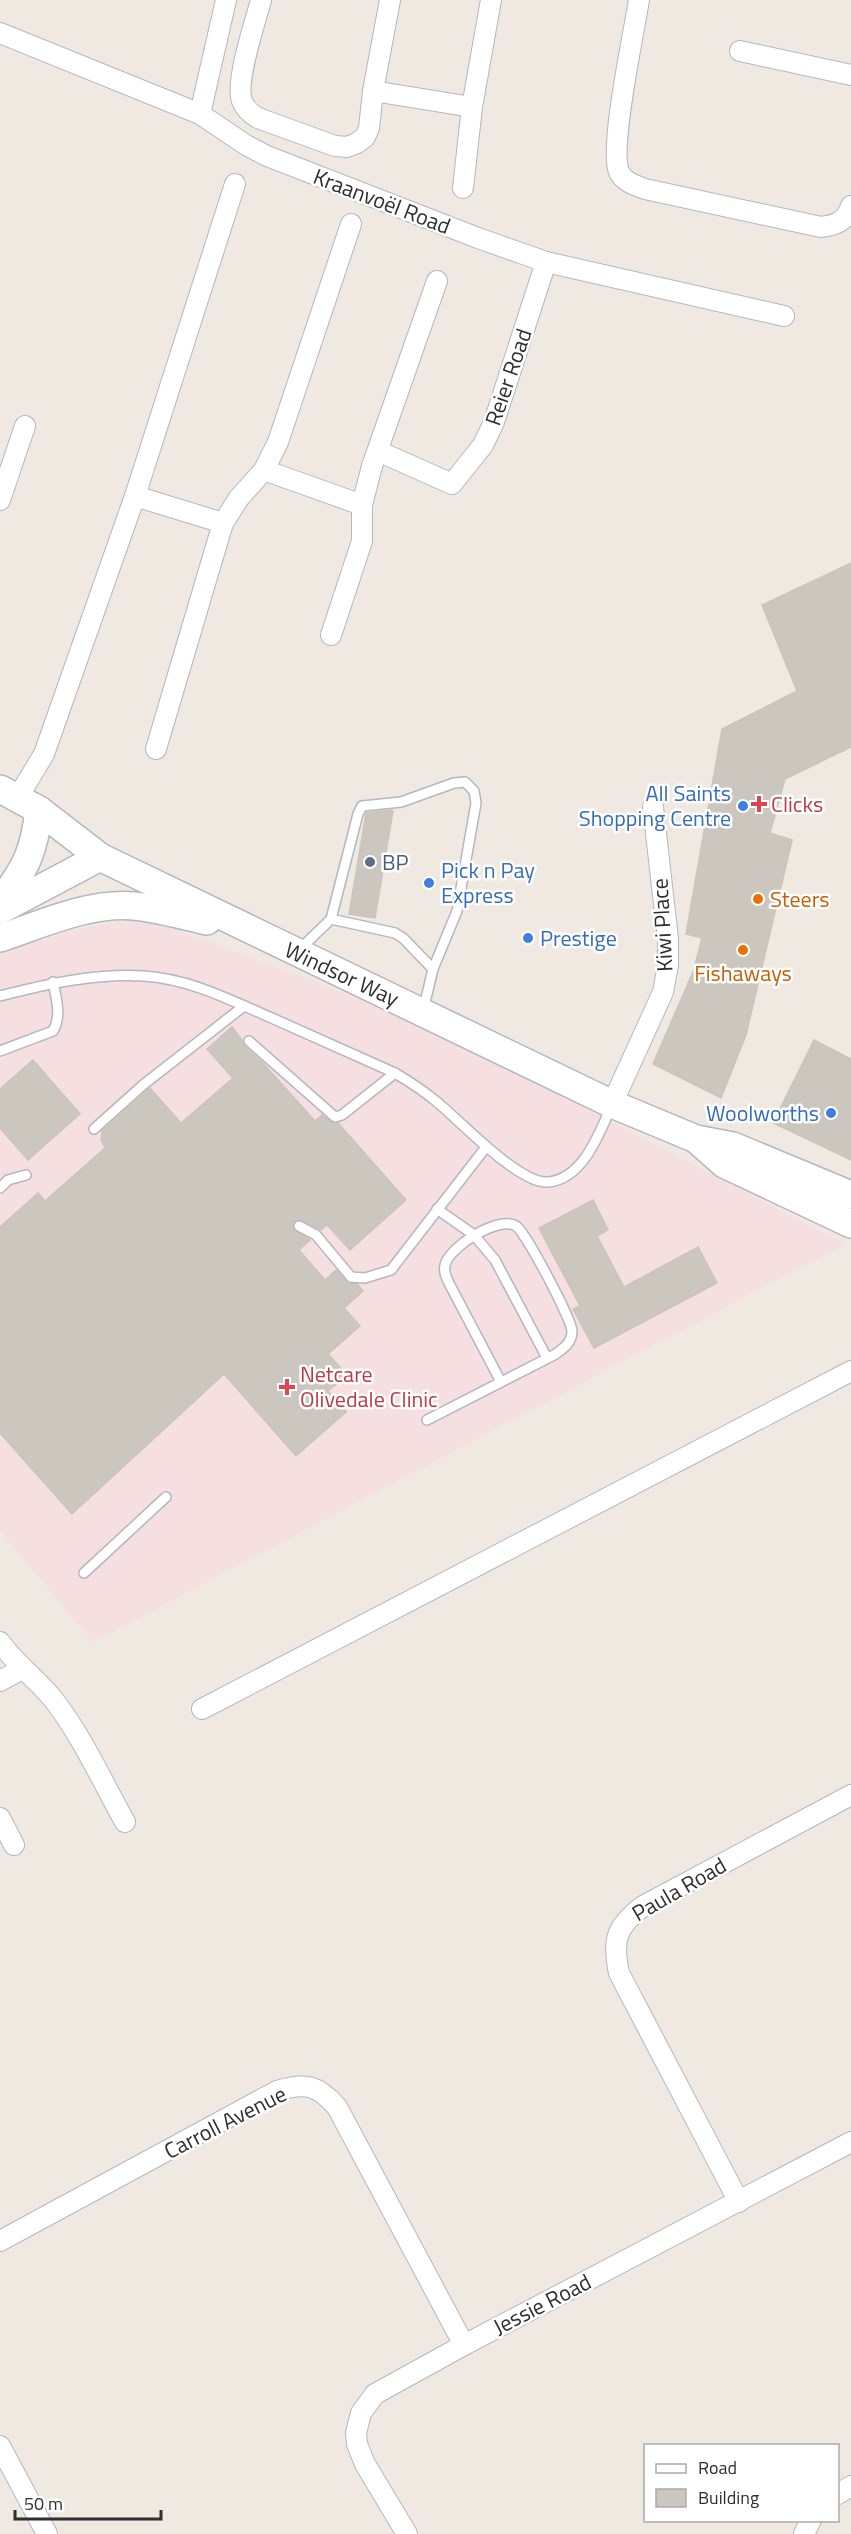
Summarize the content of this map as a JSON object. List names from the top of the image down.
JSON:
{
  "streets": {
    "street": [
      "Kraanvoël Road",
      "Reier Road",
      "Kiwi Place",
      "Windsor Way",
      "Paula Road",
      "Carroll Avenue",
      "Jessie Road"
    ]
  },
  "crossings": [
    ["Kraanvoël Road", "Reier Road"],
    ["Kiwi Place", "Windsor Way"],
    ["Paula Road", "Jessie Road"],
    ["Carroll Avenue", "Jessie Road"]
  ],
  "places": {
    "health": ["Clicks", "Netcare Olivedale Clinic"],
    "other": [
      "All Saints Shopping Centre",
      "BP",
      "Pick n Pay Express",
      "Steers",
      "Prestige",
      "Fishaways",
      "Woolworths"
    ]
  },
  "legend": ["Road", "Building"],
  "scale_bar": "50 m"
}
